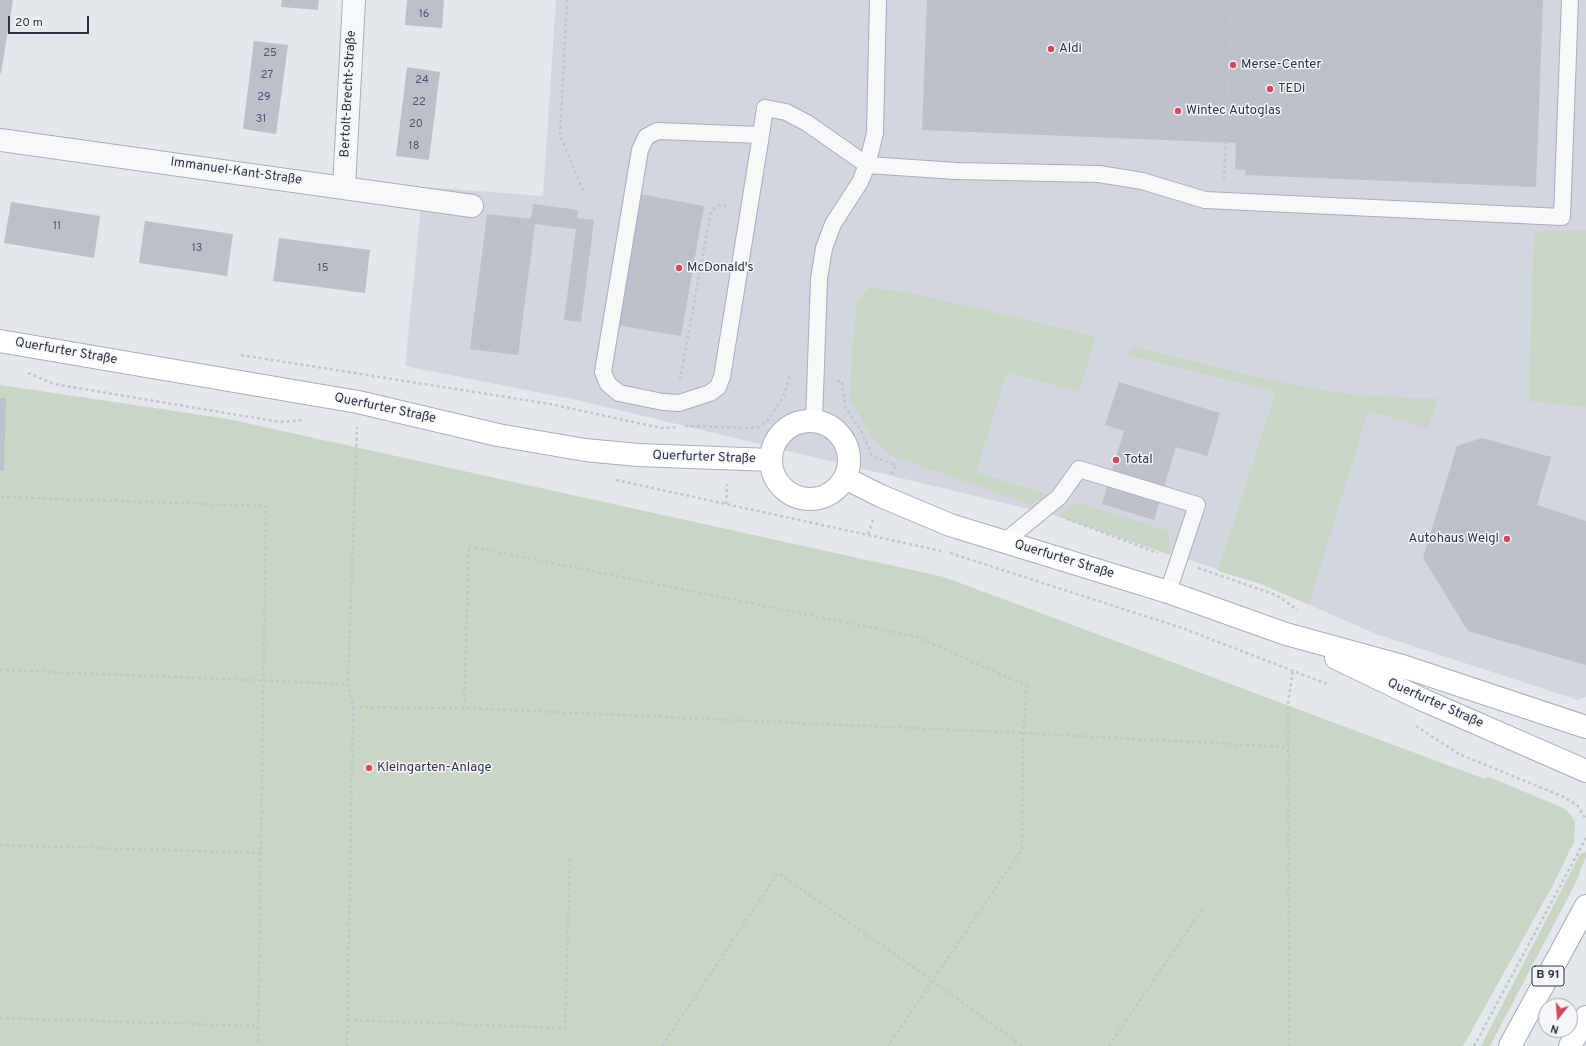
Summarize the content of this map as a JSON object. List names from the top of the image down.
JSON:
{
  "streets": {
    "main road": ["Querfurter Straße", "B 91"],
    "street": ["Bertolt-Brecht-Straße", "Immanuel-Kant-Straße"]
  },
  "crossings": [
    ["Bertolt-Brecht-Straße", "Immanuel-Kant-Straße"]
  ],
  "places": [
    "Aldi",
    "Merse-Center",
    "TEDi",
    "Wintec Autoglas",
    "McDonald's",
    "Total",
    "Autohaus Weigl",
    "Kleingarten-Anlage"
  ],
  "house_numbers": [
    "16",
    "25",
    "27",
    "24",
    "29",
    "22",
    "31",
    "20",
    "18",
    "11",
    "13",
    "15"
  ],
  "scale_bar": "20 m",
  "north": "bottom"
}
